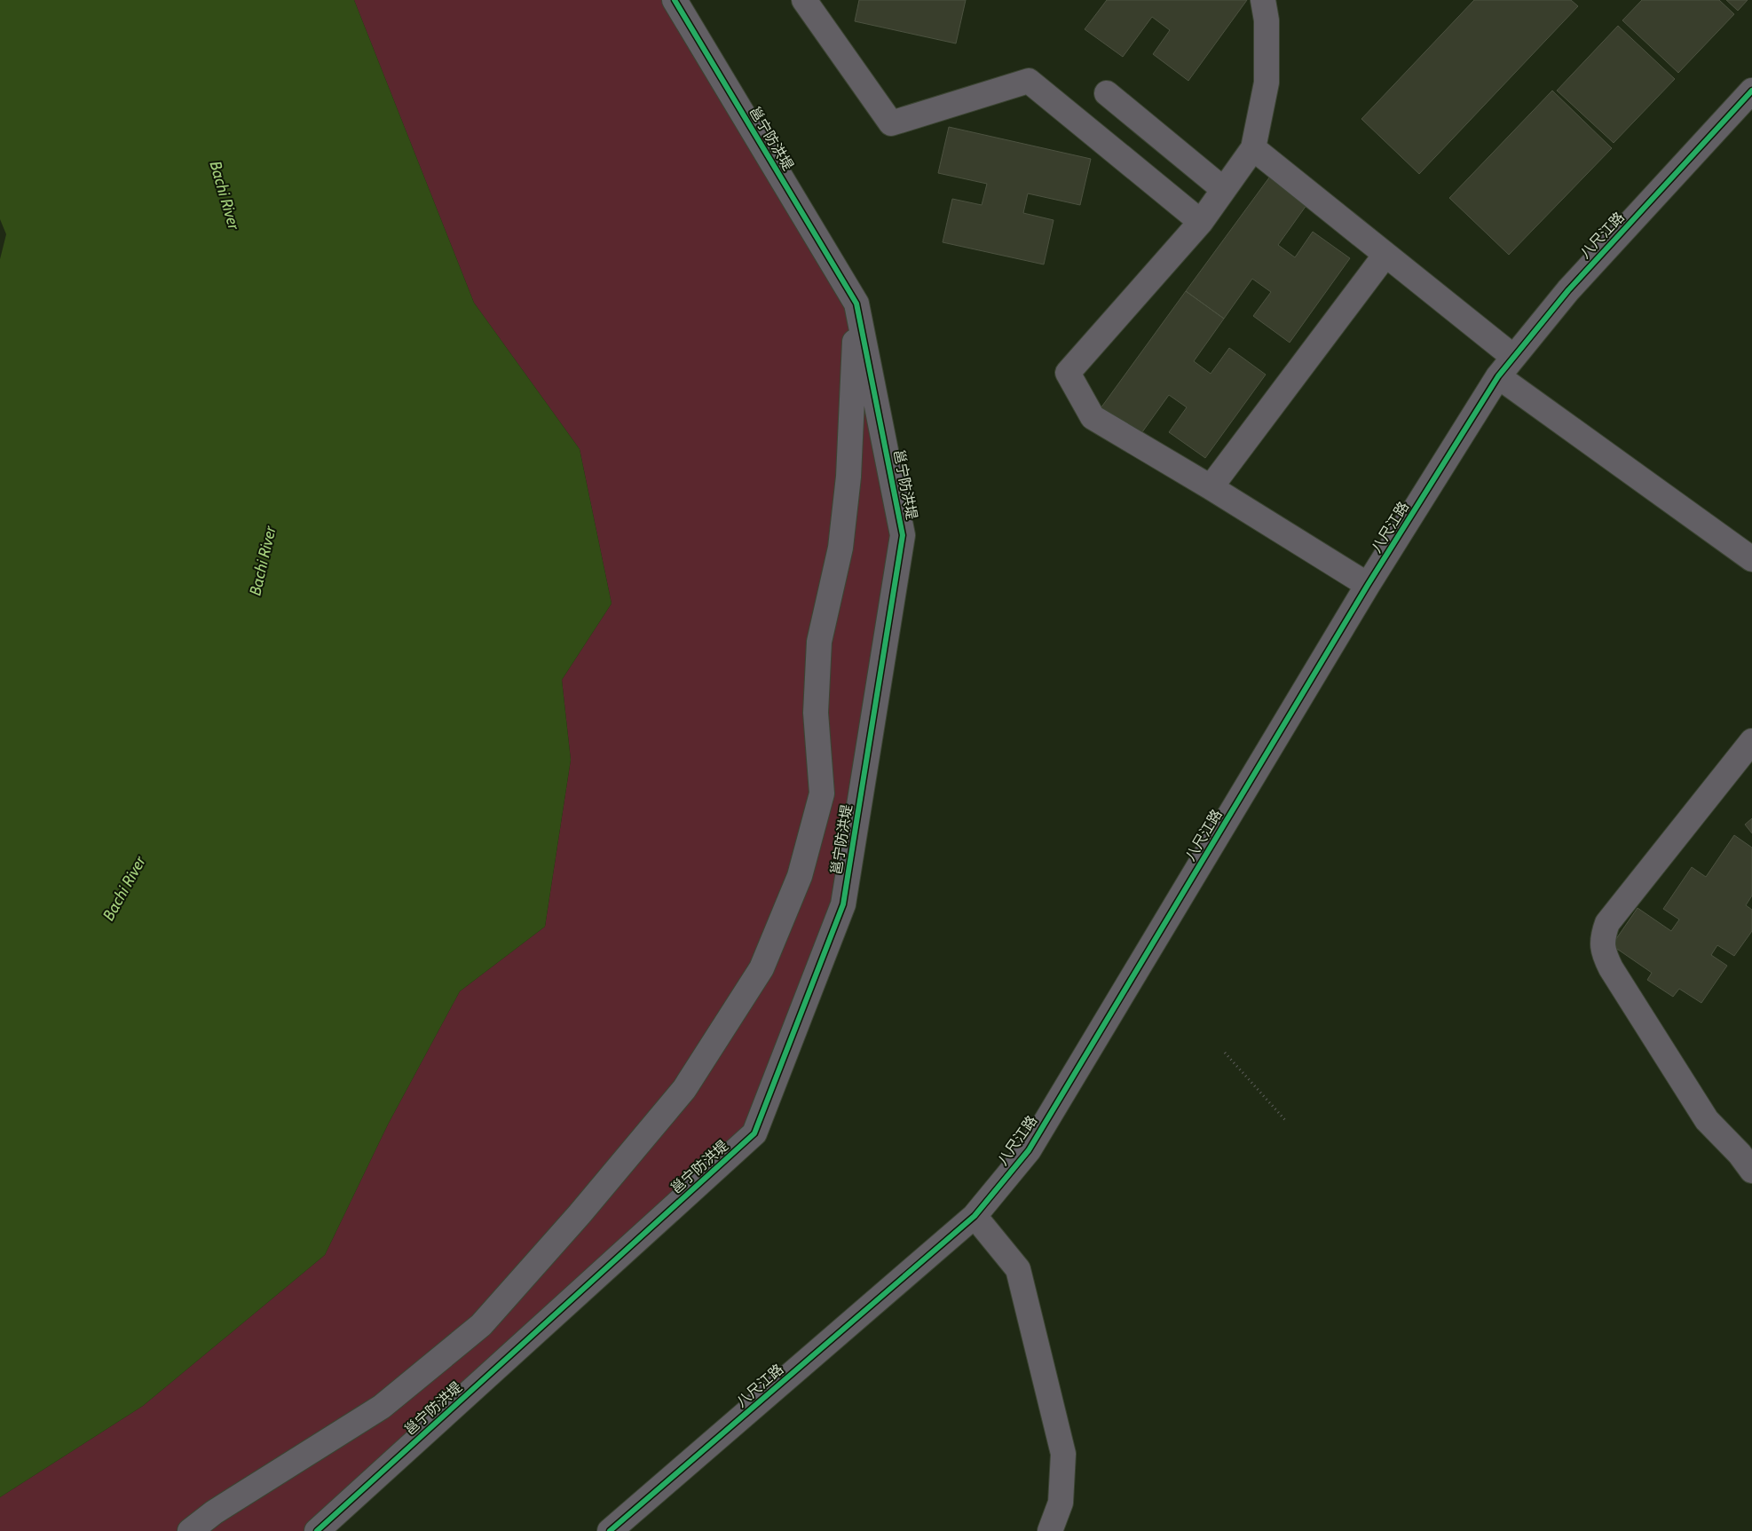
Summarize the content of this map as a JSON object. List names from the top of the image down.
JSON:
{
  "streets": {
    "street": ["邕宁防洪堤", "八尺江路"]
  },
  "water": ["Bachi River"]
}
